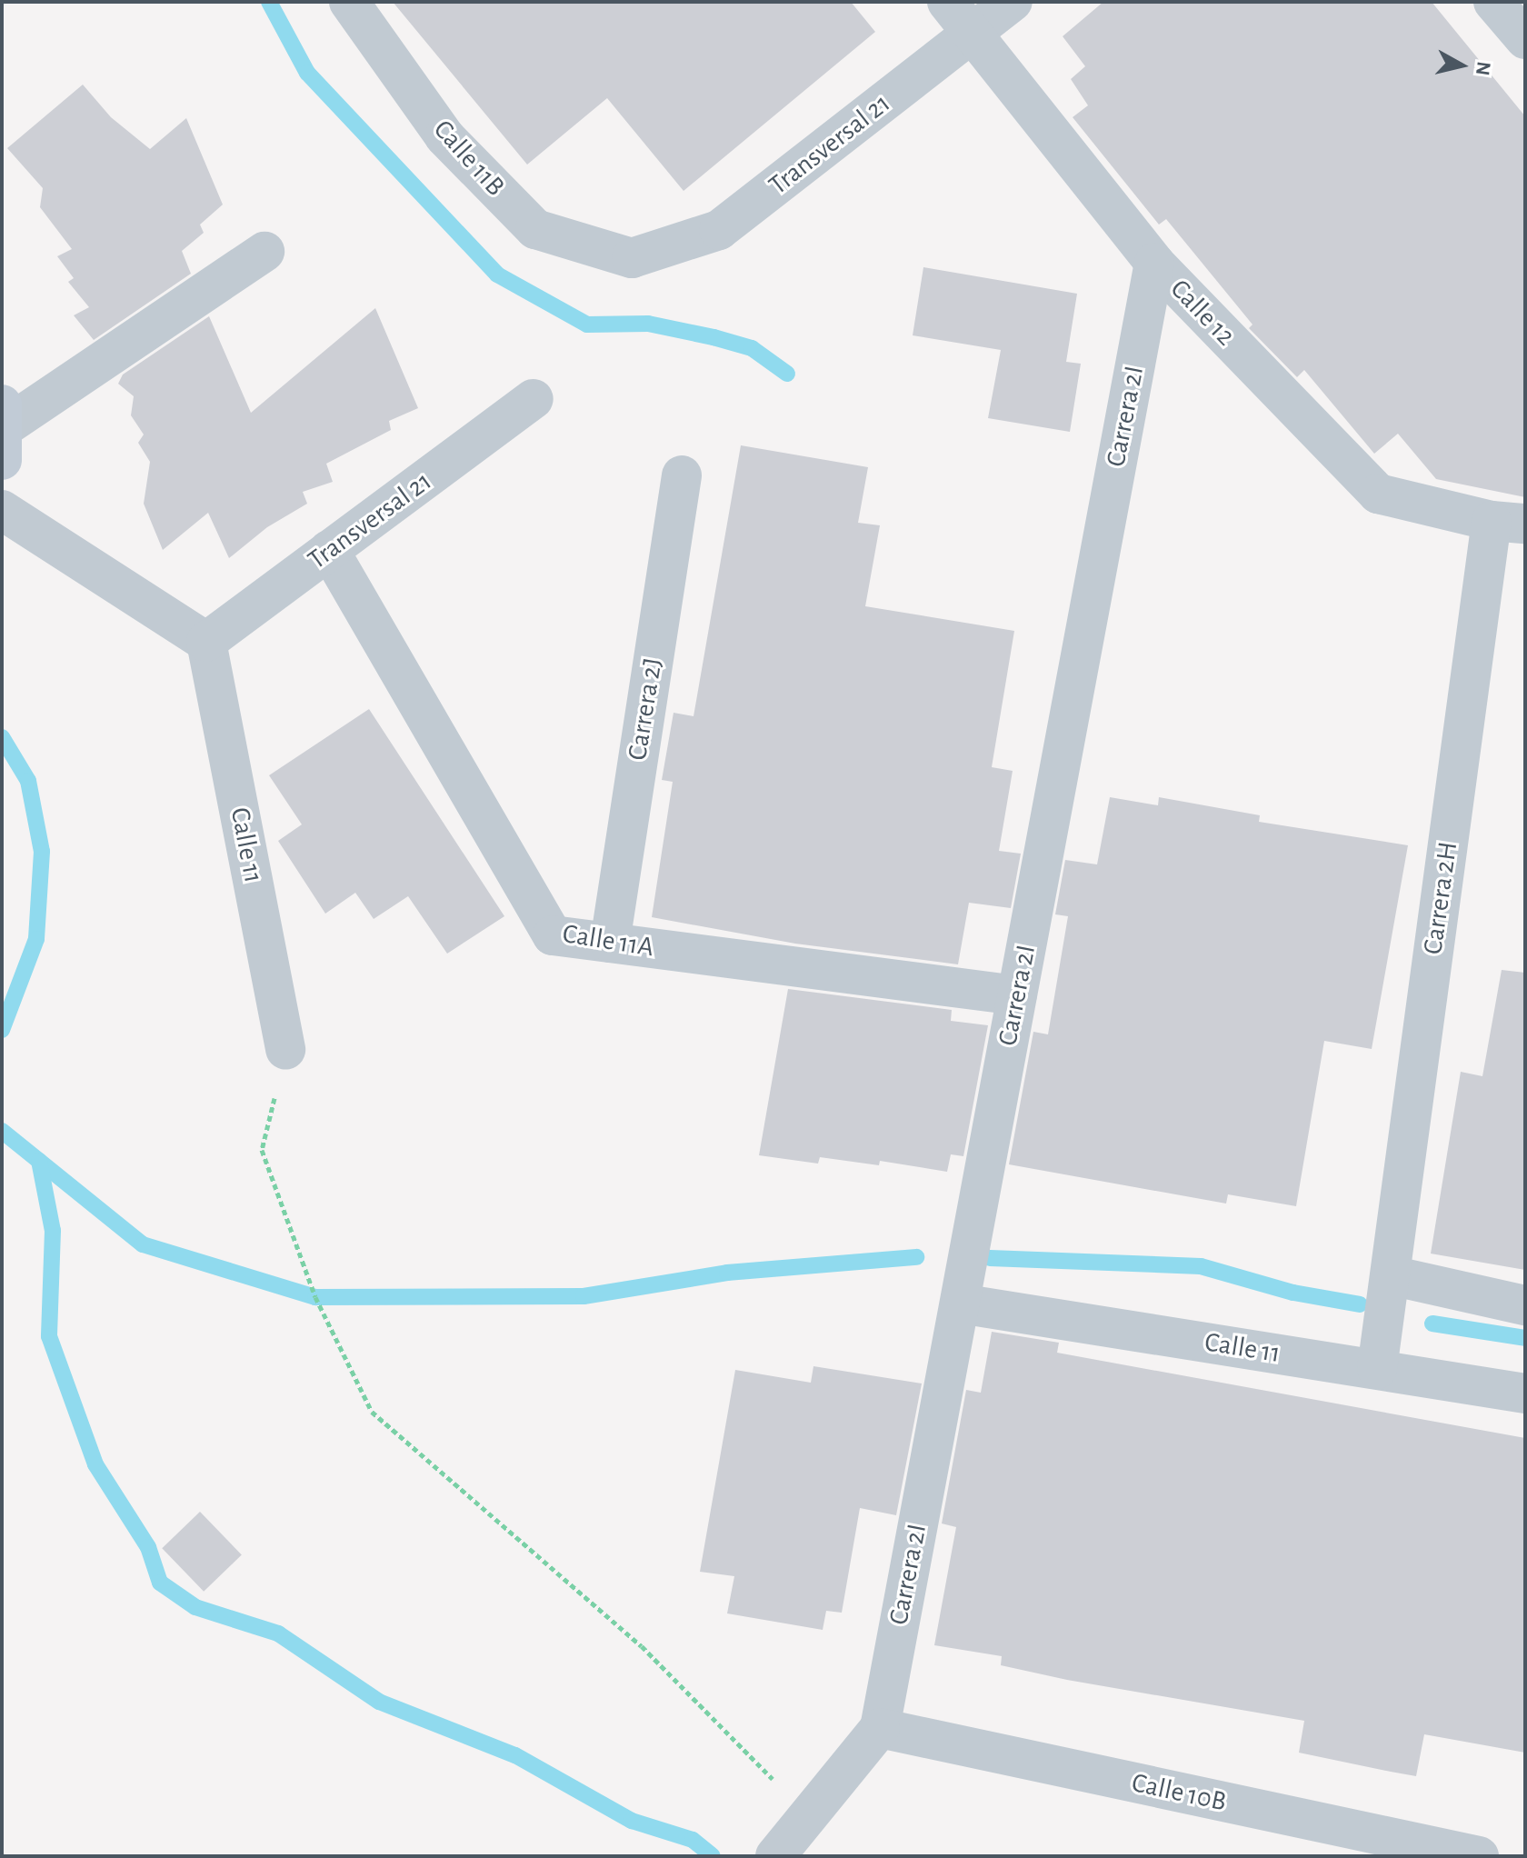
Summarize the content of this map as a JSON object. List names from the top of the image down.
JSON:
{
  "streets": {
    "street": [
      "Transversal 21",
      "Calle 11B",
      "Calle 12",
      "Carrera 2I",
      "Carrera 2J",
      "Calle 11",
      "Carrera 2H",
      "Calle 11A",
      "Calle 10B"
    ]
  },
  "crossings": [
    ["Transversal 21", "Calle 11B"],
    ["Transversal 21", "Calle 12"],
    ["Transversal 21", "Calle 11"],
    ["Transversal 21", "Calle 11A"],
    ["Calle 12", "Carrera 2I"],
    ["Calle 12", "Carrera 2H"],
    ["Carrera 2I", "Calle 11"],
    ["Carrera 2I", "Calle 11A"],
    ["Carrera 2I", "Calle 10B"],
    ["Carrera 2J", "Calle 11A"],
    ["Calle 11", "Carrera 2H"]
  ],
  "north": "right"
}
